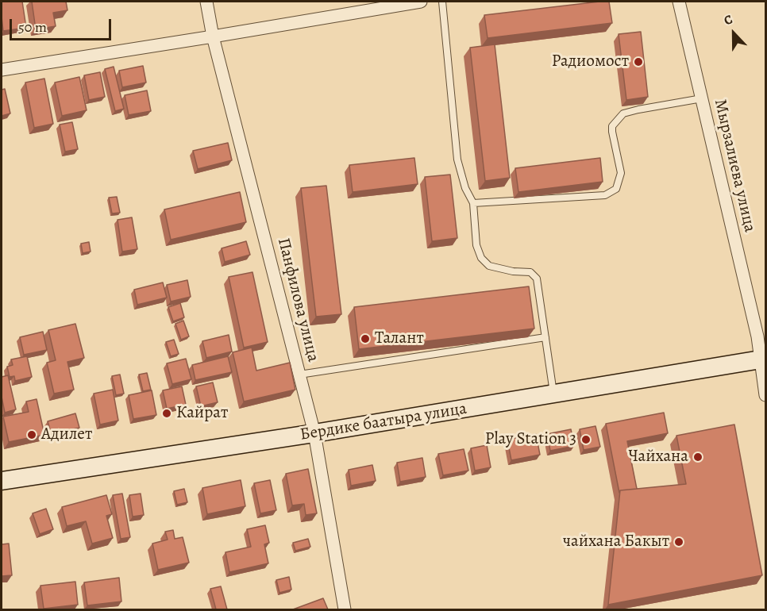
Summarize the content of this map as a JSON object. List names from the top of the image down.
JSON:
{
  "streets": {
    "street": ["Мырзалиева улица", "Панфилова улица", "Бердике баатыра улица"]
  },
  "crossings": [
    ["Мырзалиева улица", "Бердике баатыра улица"],
    ["Панфилова улица", "Бердике баатыра улица"]
  ],
  "places": [
    "Радиомост",
    "Талант",
    "Кайрат",
    "Адилет",
    "Play Station 3",
    "Чайхана",
    "чайхана Бакыт"
  ],
  "scale_bar": "50 m",
  "north": "top"
}
